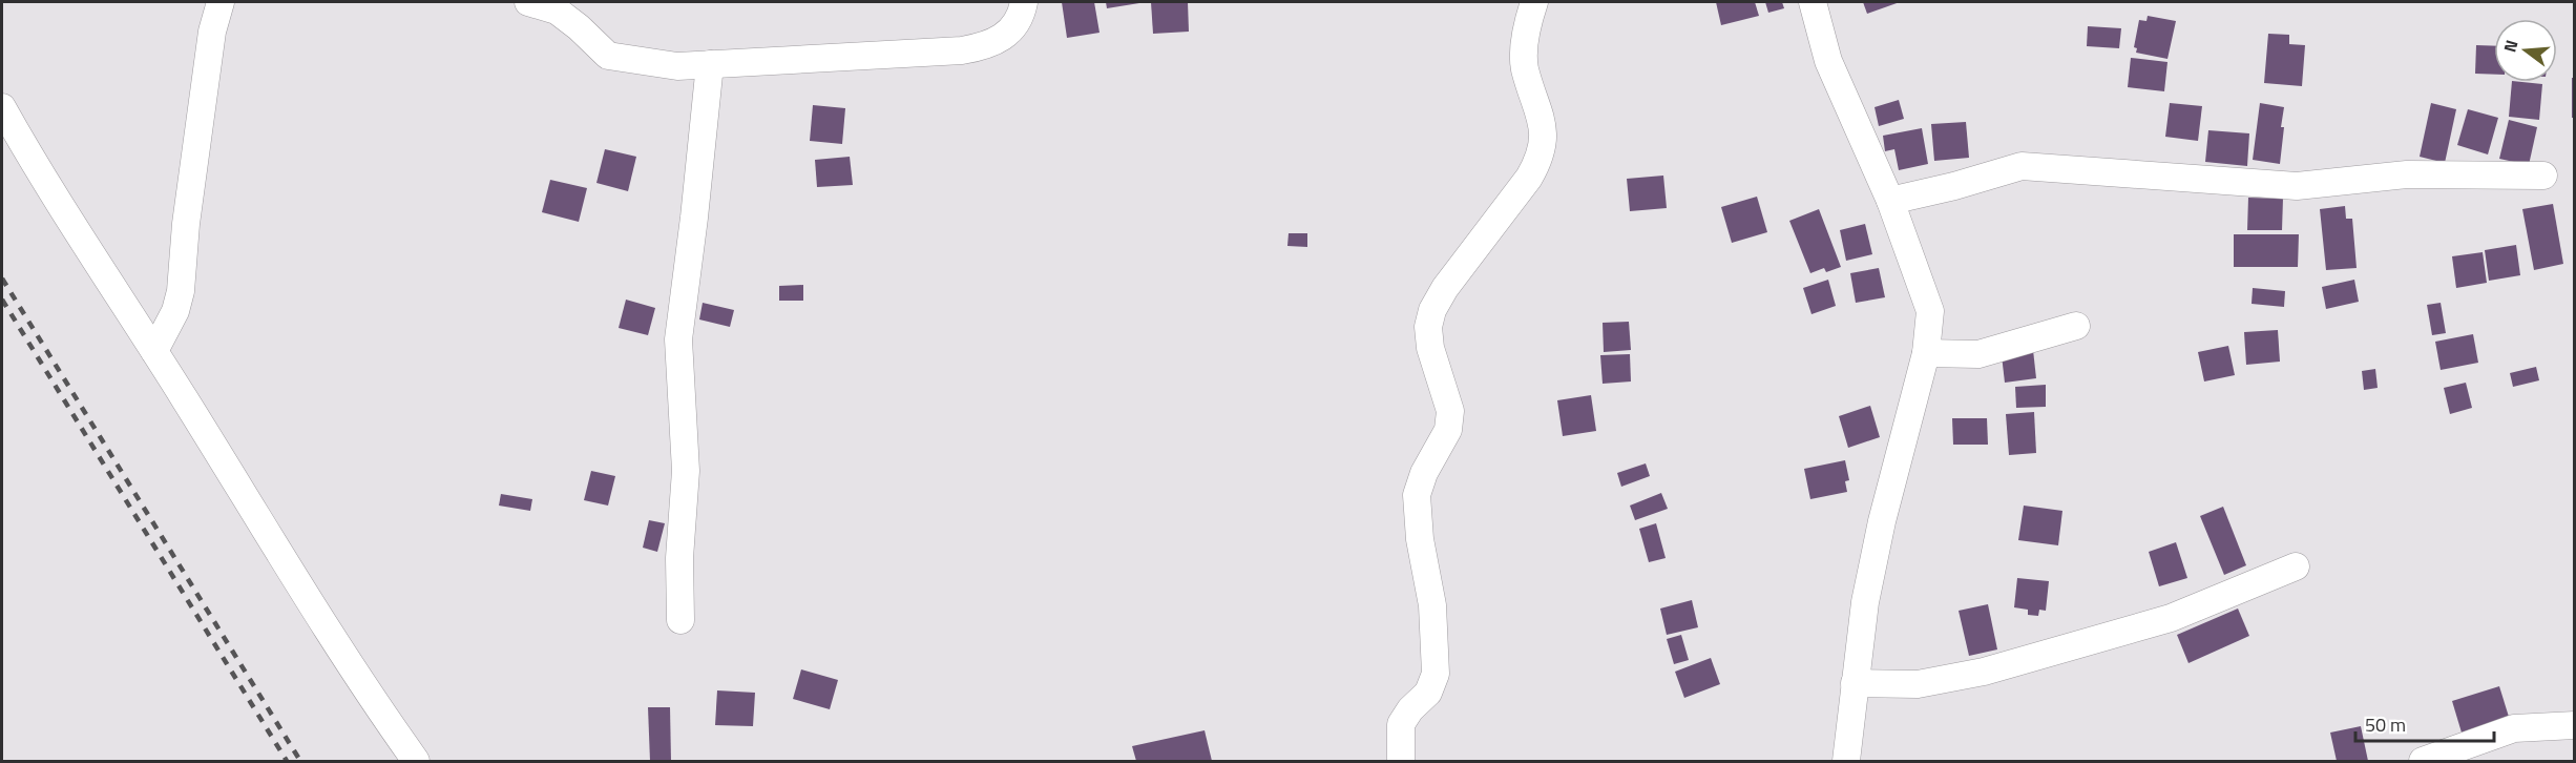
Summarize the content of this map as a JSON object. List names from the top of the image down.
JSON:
{
  "scale_bar": "50 m",
  "north": "left"
}
